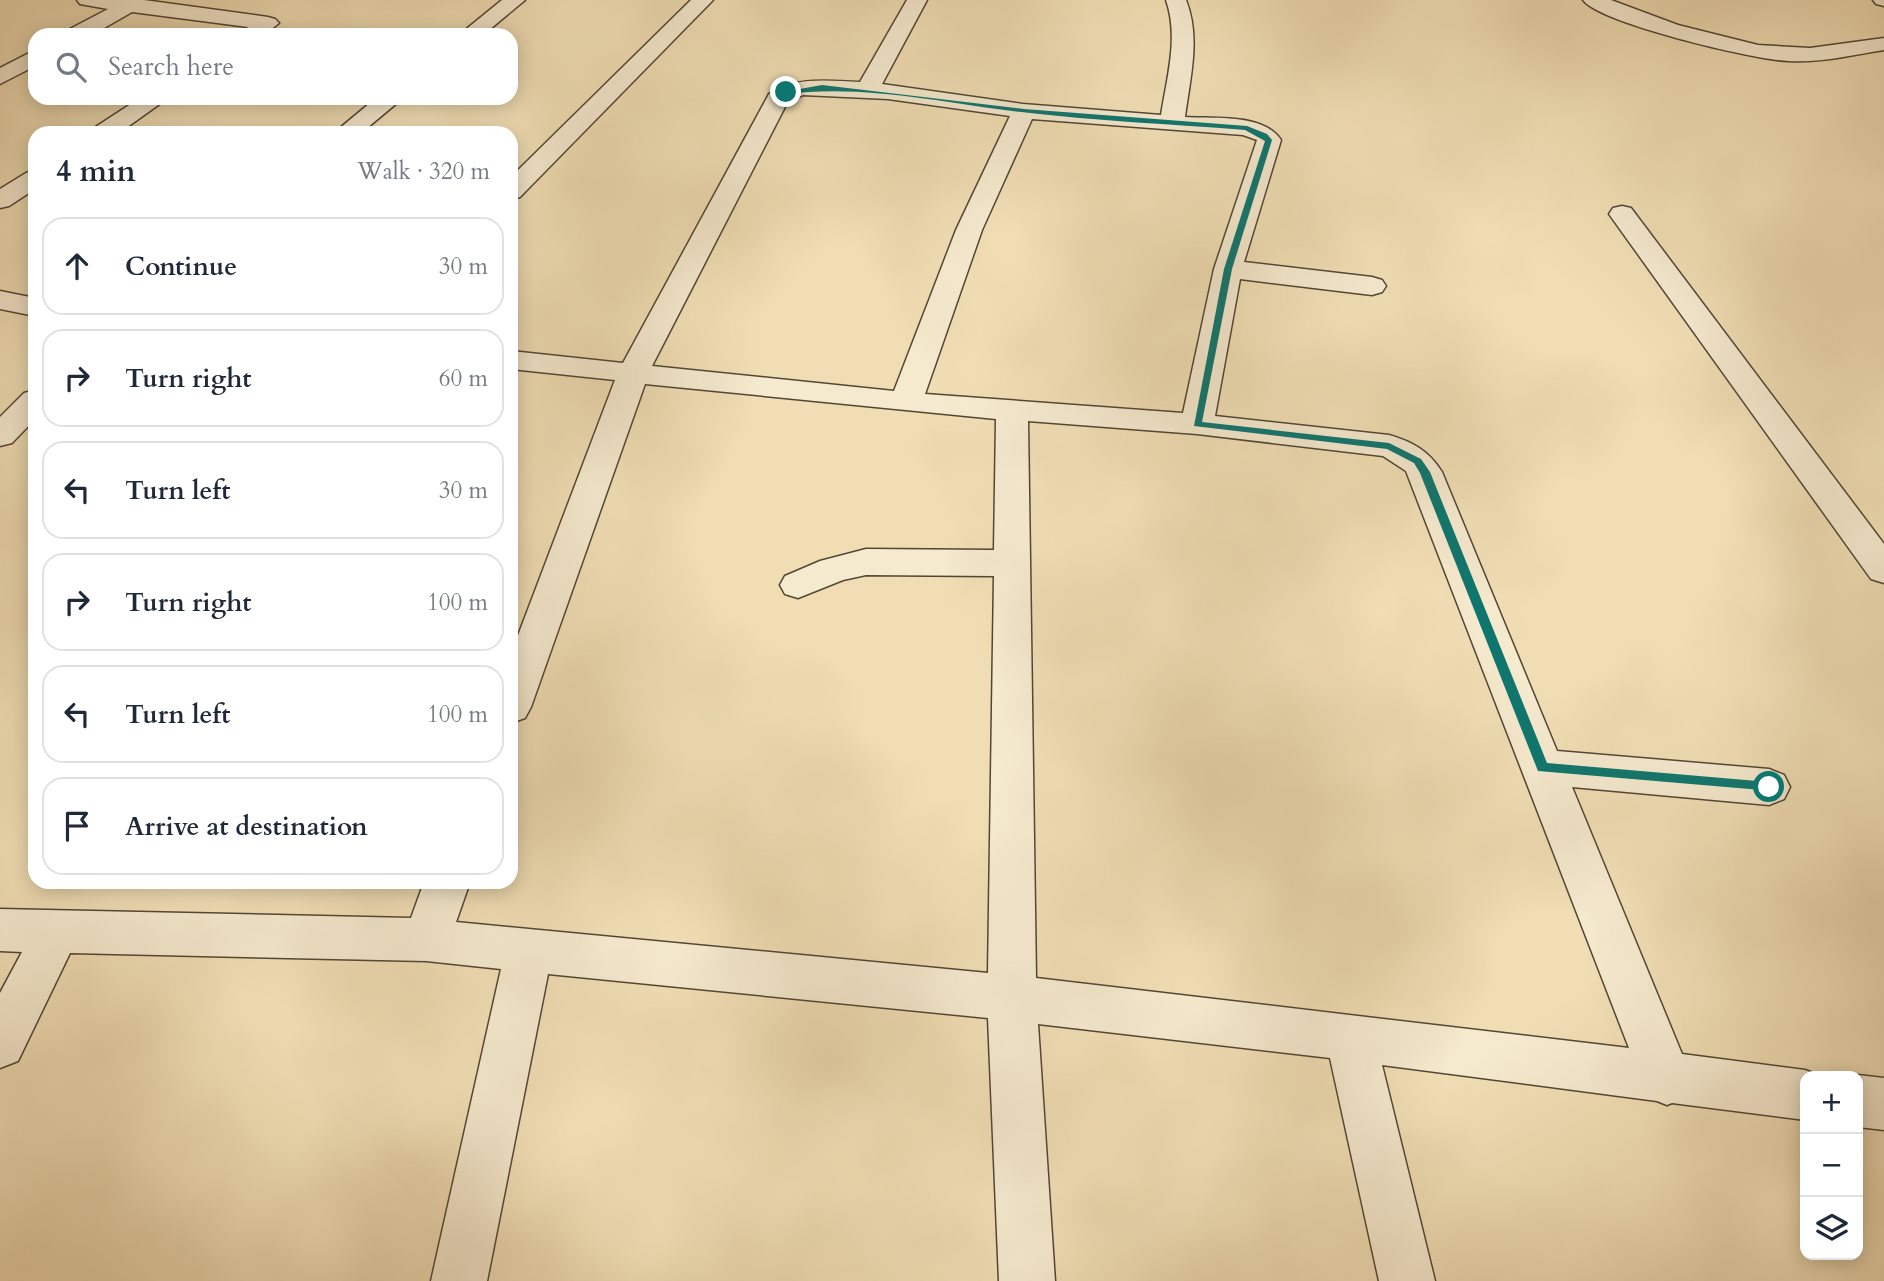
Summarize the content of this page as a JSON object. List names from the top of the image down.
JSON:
{
  "page": {
    "search": "Search here",
    "heading": ["4 min", "Walk · 320 m"],
    "list": [
      ["Continue", "30 m"],
      ["Turn right", "60 m"],
      ["Turn left", "30 m"],
      ["Turn right", "100 m"],
      ["Turn left", "100 m"],
      "Arrive at destination"
    ],
    "map_buttons": ["+", "−"]
  }
}
